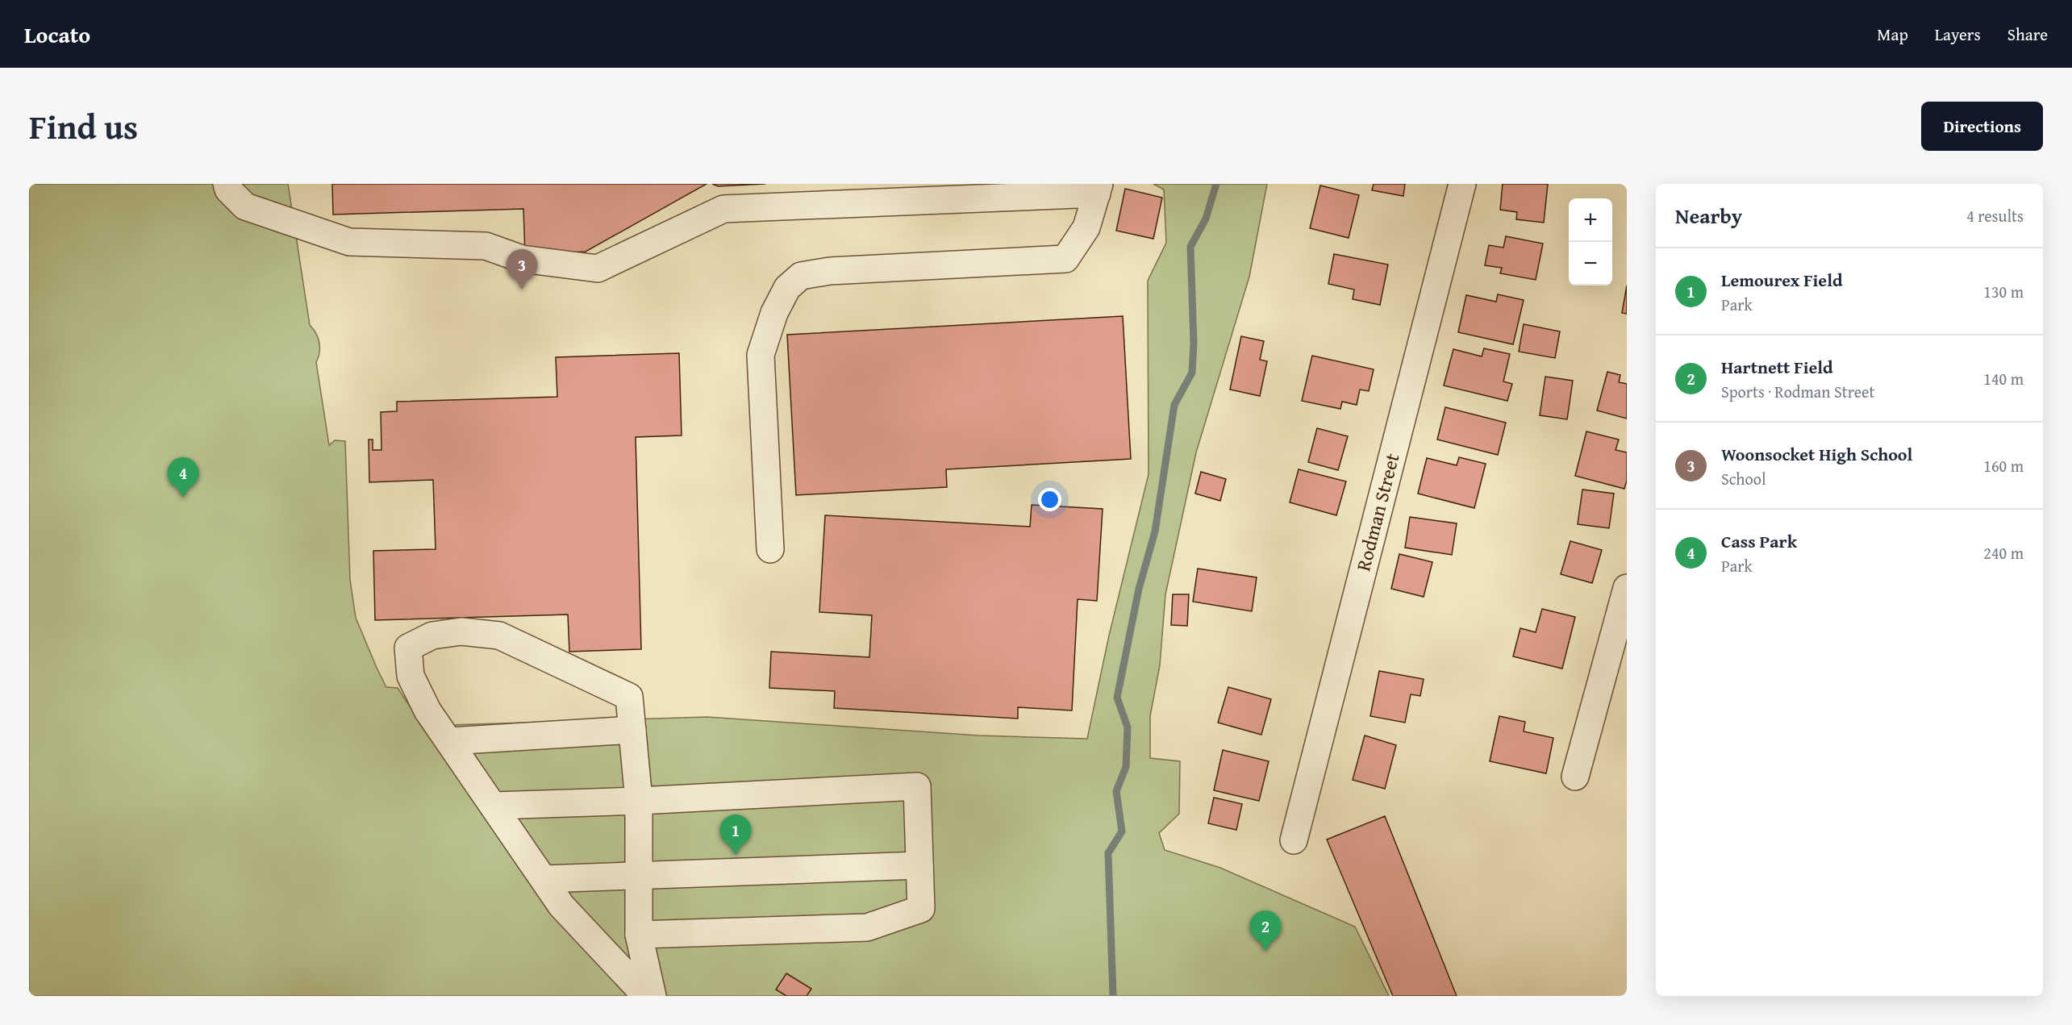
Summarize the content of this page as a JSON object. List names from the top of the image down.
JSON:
{
  "streets": {
    "street": ["Rodman Street"]
  },
  "page": {
    "header": "Locato",
    "nav": ["Map", "Layers", "Share"],
    "title": "Find us",
    "buttons": "Directions",
    "heading": ["Nearby", "4 results"],
    "map_buttons": ["+", "−"],
    "list": [
      {
        "mark": "1",
        "name": "Lemourex Field",
        "note": "Park",
        "value": "130 m"
      },
      {
        "mark": "2",
        "name": "Hartnett Field",
        "note": "Sports · Rodman Street",
        "value": "140 m"
      },
      {
        "mark": "3",
        "name": "Woonsocket High School",
        "note": "School",
        "value": "160 m"
      },
      {
        "mark": "4",
        "name": "Cass Park",
        "note": "Park",
        "value": "240 m"
      }
    ],
    "pins": [
      "3",
      "4",
      "1",
      "2"
    ]
  }
}
